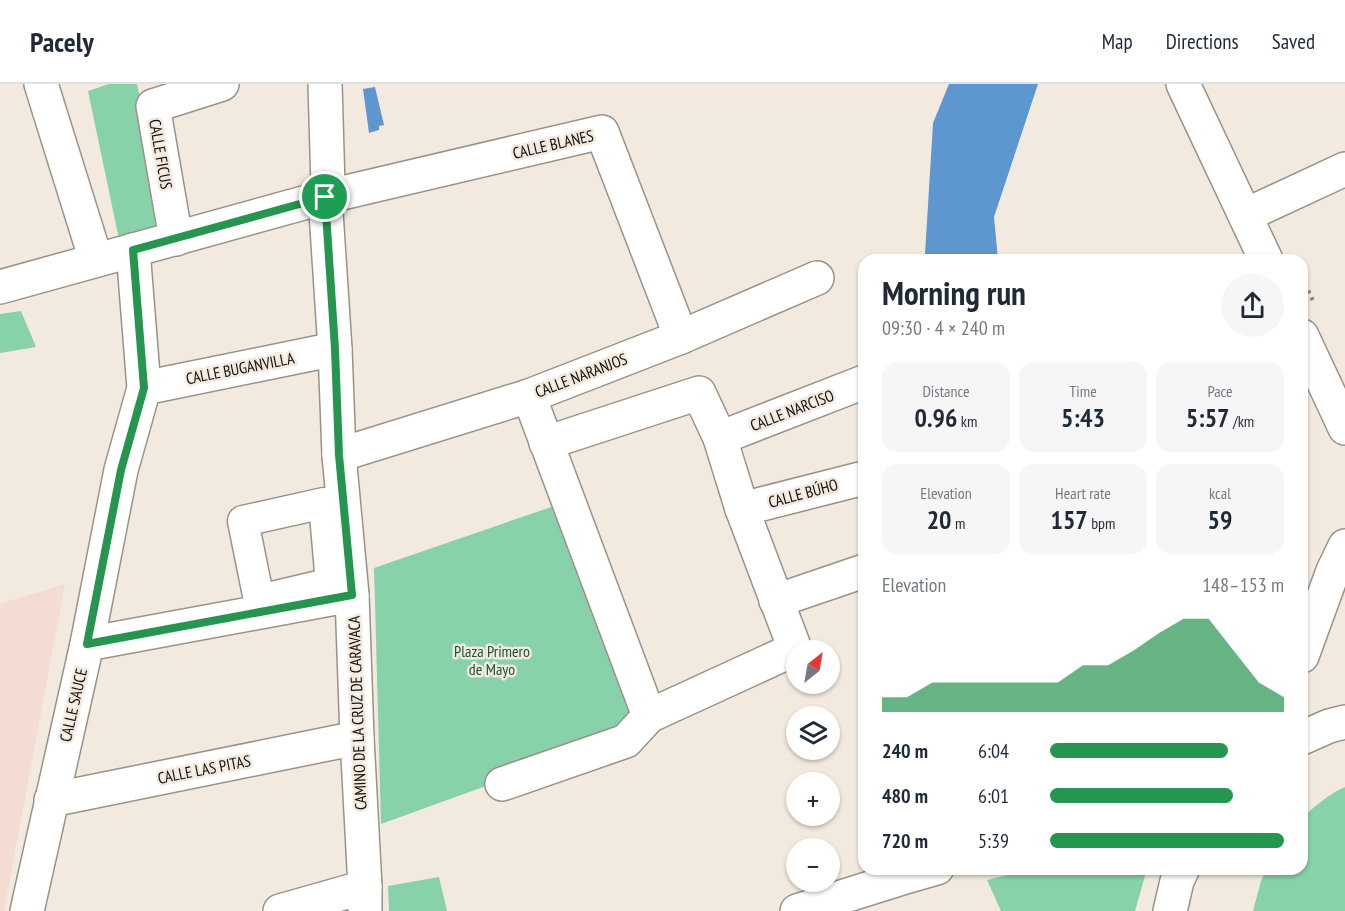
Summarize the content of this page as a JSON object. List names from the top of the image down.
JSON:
{
  "streets": {
    "street": [
      "CALLE BLANES",
      "CALLE FICUS",
      "CALLE BUGANVILLA",
      "CALLE NARANJOS",
      "CALLE NARCISO",
      "CALLE BÚHO",
      "CALLE SAUCE",
      "CAMINO DE LA CRUZ DE CARAVACA",
      "CALLE LAS PITAS"
    ]
  },
  "crossings": [
    ["CALLE BLANES", "CALLE NARANJOS"],
    ["CALLE BLANES", "CAMINO DE LA CRUZ DE CARAVACA"],
    ["CALLE BUGANVILLA", "CALLE SAUCE"],
    ["CALLE BUGANVILLA", "CAMINO DE LA CRUZ DE CARAVACA"],
    ["CALLE NARANJOS", "CAMINO DE LA CRUZ DE CARAVACA"],
    ["CALLE SAUCE", "CALLE LAS PITAS"],
    ["CAMINO DE LA CRUZ DE CARAVACA", "CALLE LAS PITAS"]
  ],
  "parks": ["Plaza Primero de Mayo"],
  "north": "top right",
  "page": {
    "header": "Pacely",
    "nav": ["Map", "Directions", "Saved"],
    "heading": ["Morning run", "09:30 · 4 × 240 m"],
    "stats": [
      ["Distance", "0.96 km"],
      ["Time", "5:43"],
      ["Pace", "5:57 /km"],
      ["Elevation", "20 m"],
      ["Heart rate", "157 bpm"],
      ["kcal", "59"]
    ],
    "chart": ["Elevation", "148–153 m"],
    "map_buttons": ["+", "−"],
    "list": [
      {
        "name": "240 m",
        "note": "6:04"
      },
      {
        "name": "480 m",
        "note": "6:01"
      },
      {
        "name": "720 m",
        "note": "5:39"
      }
    ]
  }
}
